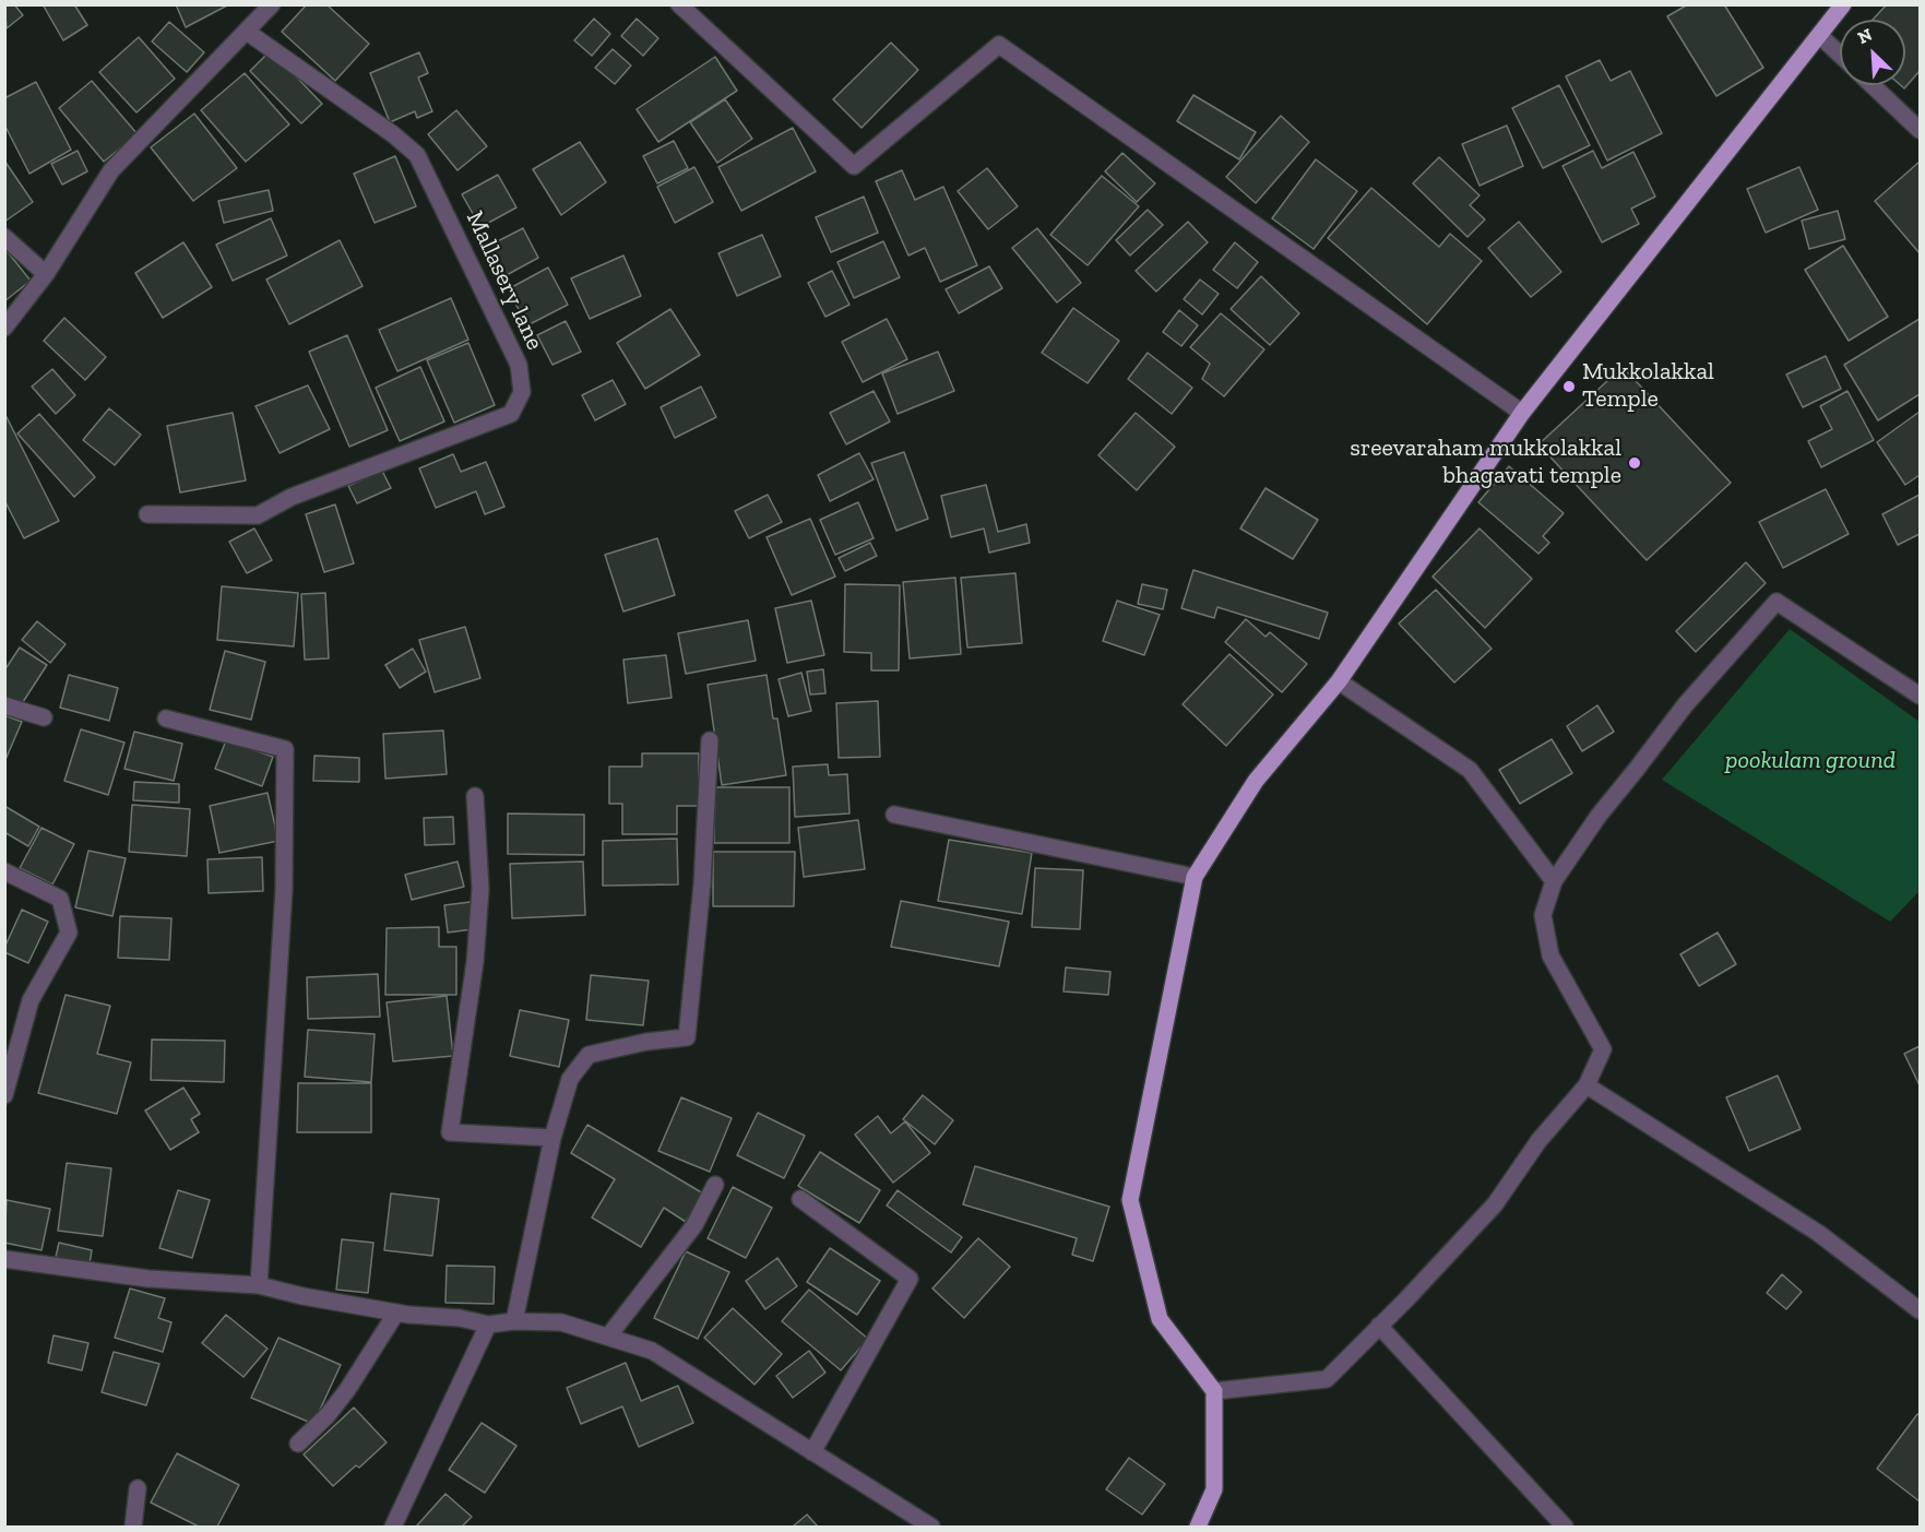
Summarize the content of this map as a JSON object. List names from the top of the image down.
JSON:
{
  "streets": {
    "street": ["Mallasery lane"]
  },
  "parks": ["pookulam ground"],
  "places": ["Mukkolakkal Temple", "sreevaraham mukkolakkal bhagavati temple"],
  "north": "top left"
}
